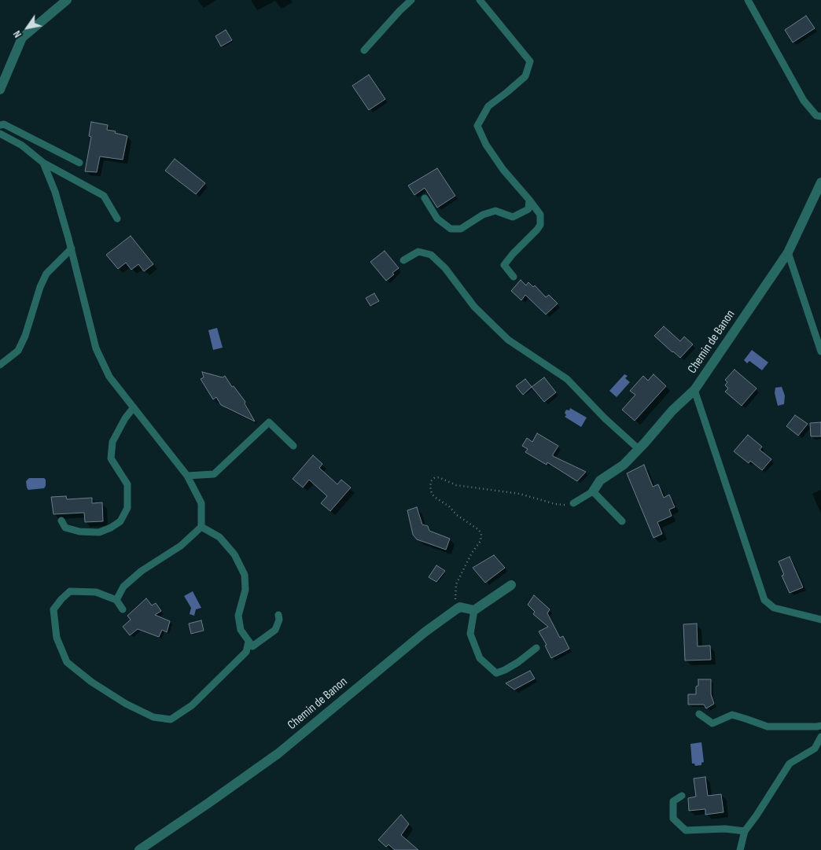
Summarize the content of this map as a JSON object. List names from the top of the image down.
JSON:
{
  "streets": {
    "street": ["Chemin de Banon"]
  },
  "north": "bottom left"
}
